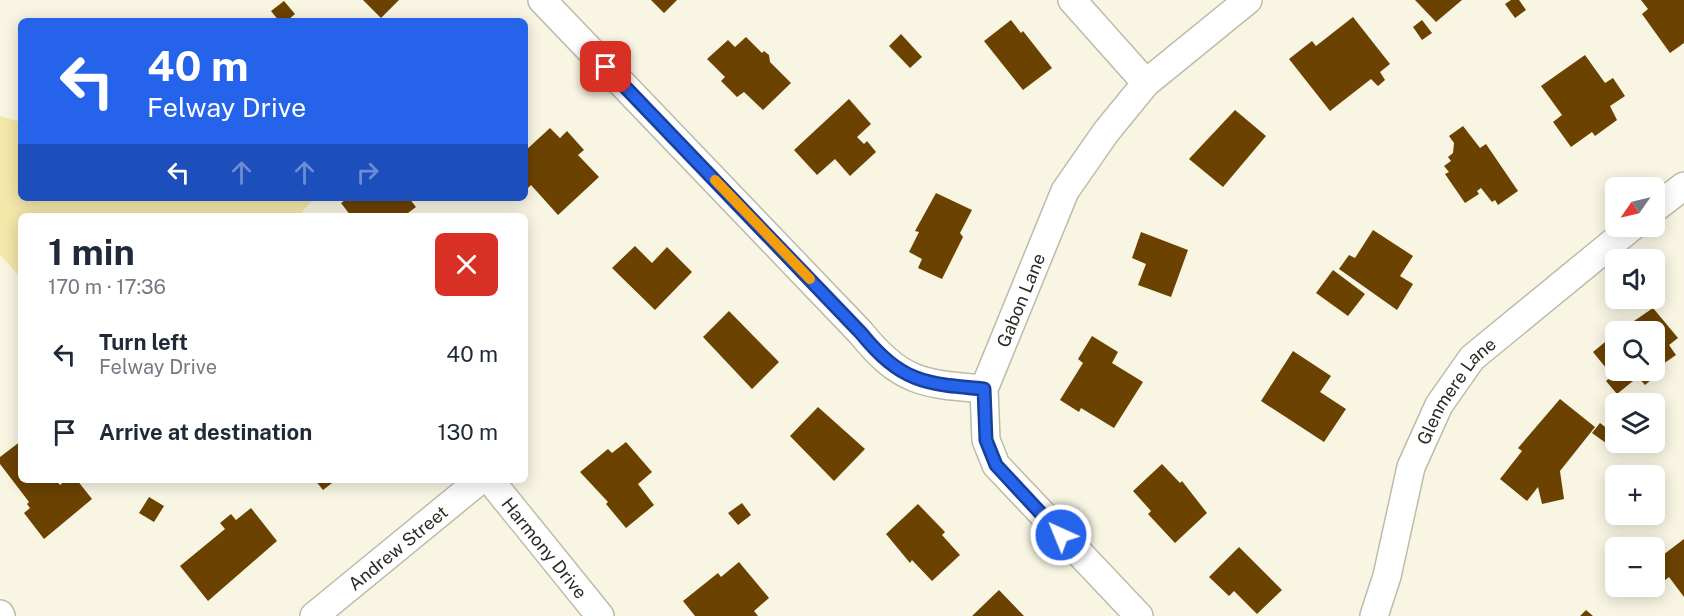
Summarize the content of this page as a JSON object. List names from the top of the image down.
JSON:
{
  "streets": {
    "street": [
      "Gabon Lane",
      "Glenmere Lane",
      "Andrew Street",
      "Harmony Drive"
    ]
  },
  "north": "bottom left",
  "page": {
    "turn": ["40 m", "Felway Drive"],
    "map_buttons": ["+", "−"],
    "heading": ["1 min", "170 m · 17:36"],
    "list": [
      {
        "name": "Turn left",
        "note": "Felway Drive",
        "value": "40 m"
      },
      {
        "name": "Arrive at destination",
        "value": "130 m"
      }
    ]
  }
}
